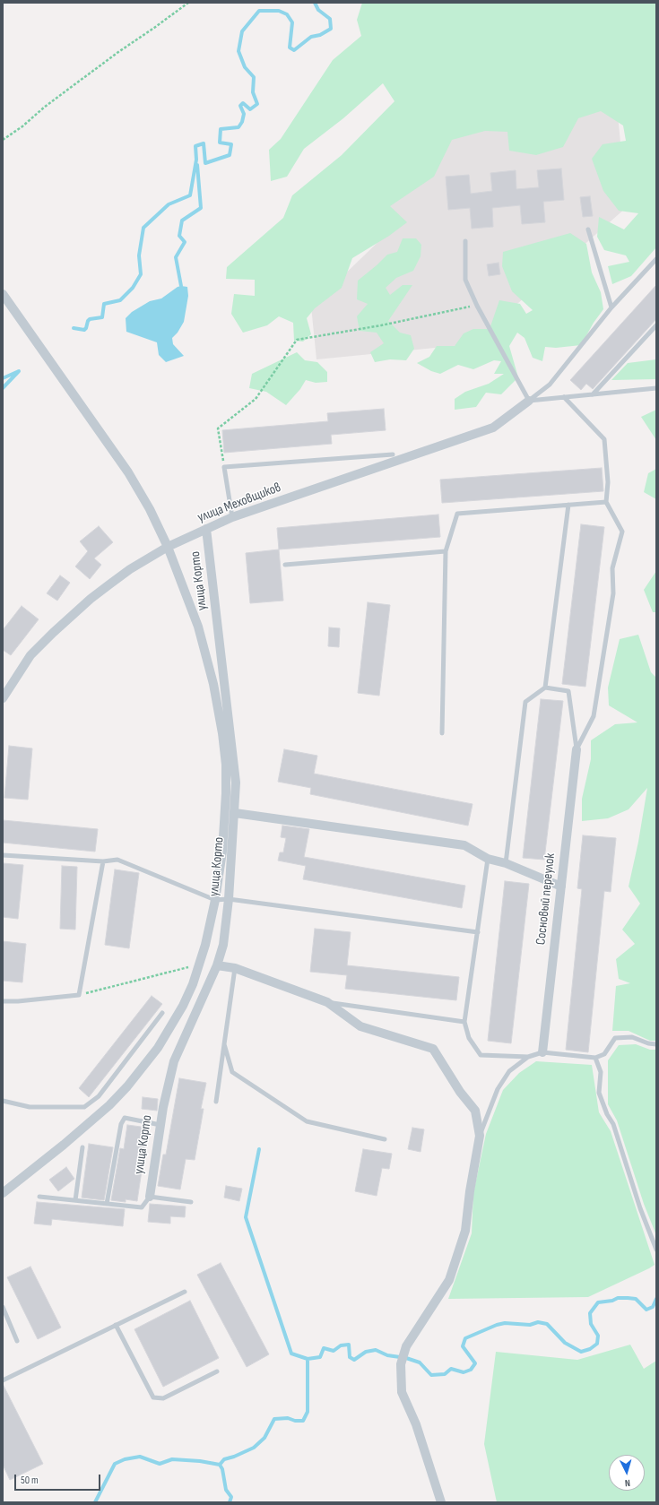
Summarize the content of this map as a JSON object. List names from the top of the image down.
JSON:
{
  "streets": {
    "street": ["улица Меховщиков", "улица Корто", "Сосновый переулок"]
  },
  "crossings": [
    ["улица Меховщиков", "улица Корто"]
  ],
  "scale_bar": "50 m",
  "north": "bottom"
}
